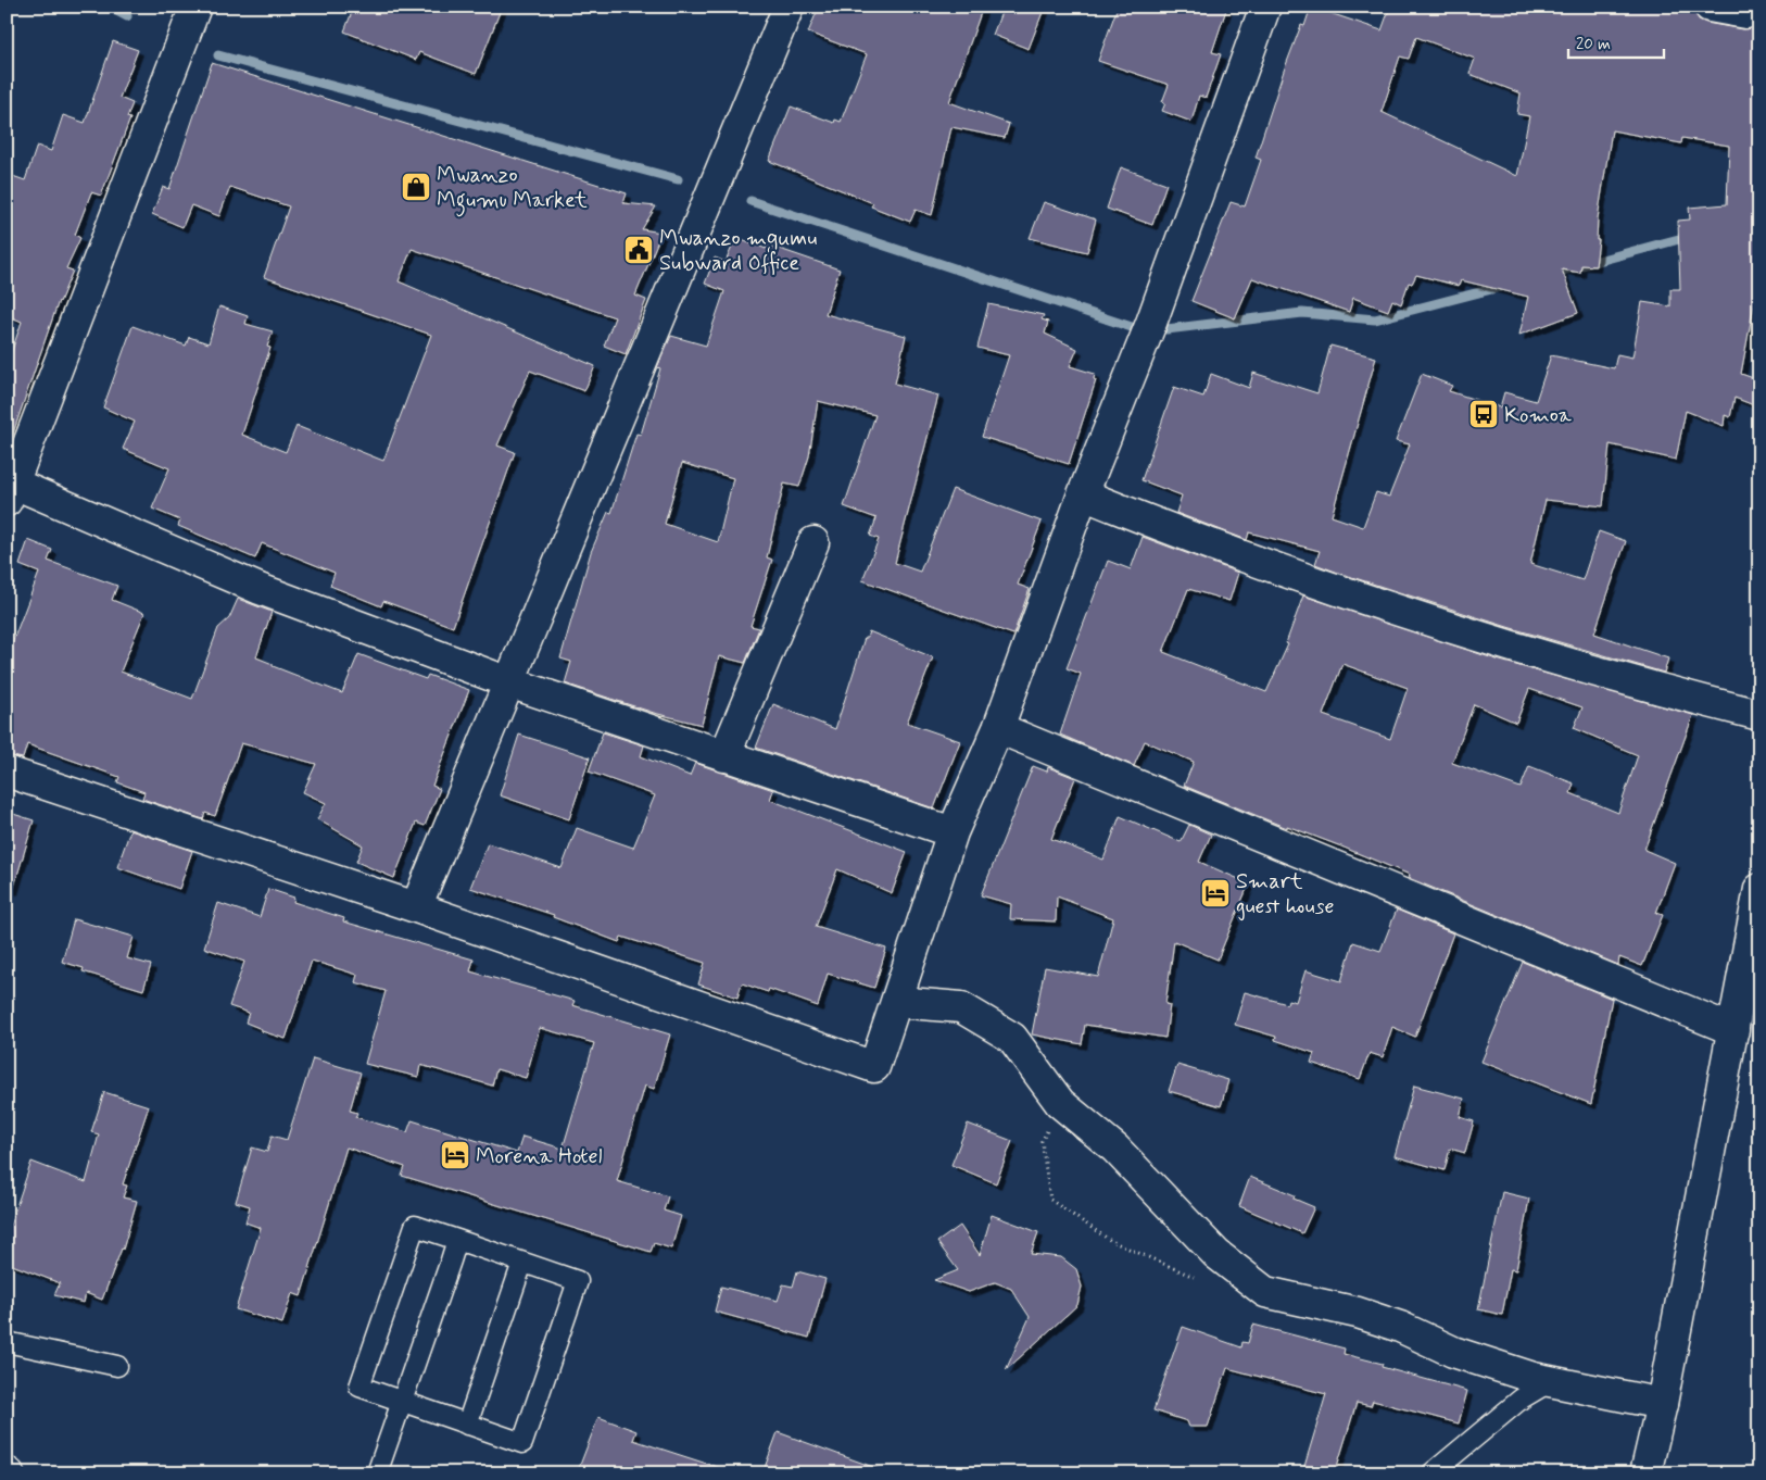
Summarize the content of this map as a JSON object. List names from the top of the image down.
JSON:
{
  "places": {
    "shop": ["Mwanzo Mgumu Market"],
    "public building": ["Mwanzo mgumu Subward Office"],
    "bus stop": ["Komoa"],
    "hotel": ["Smart guest house", "Morena Hotel"]
  },
  "scale_bar": "20 m"
}
